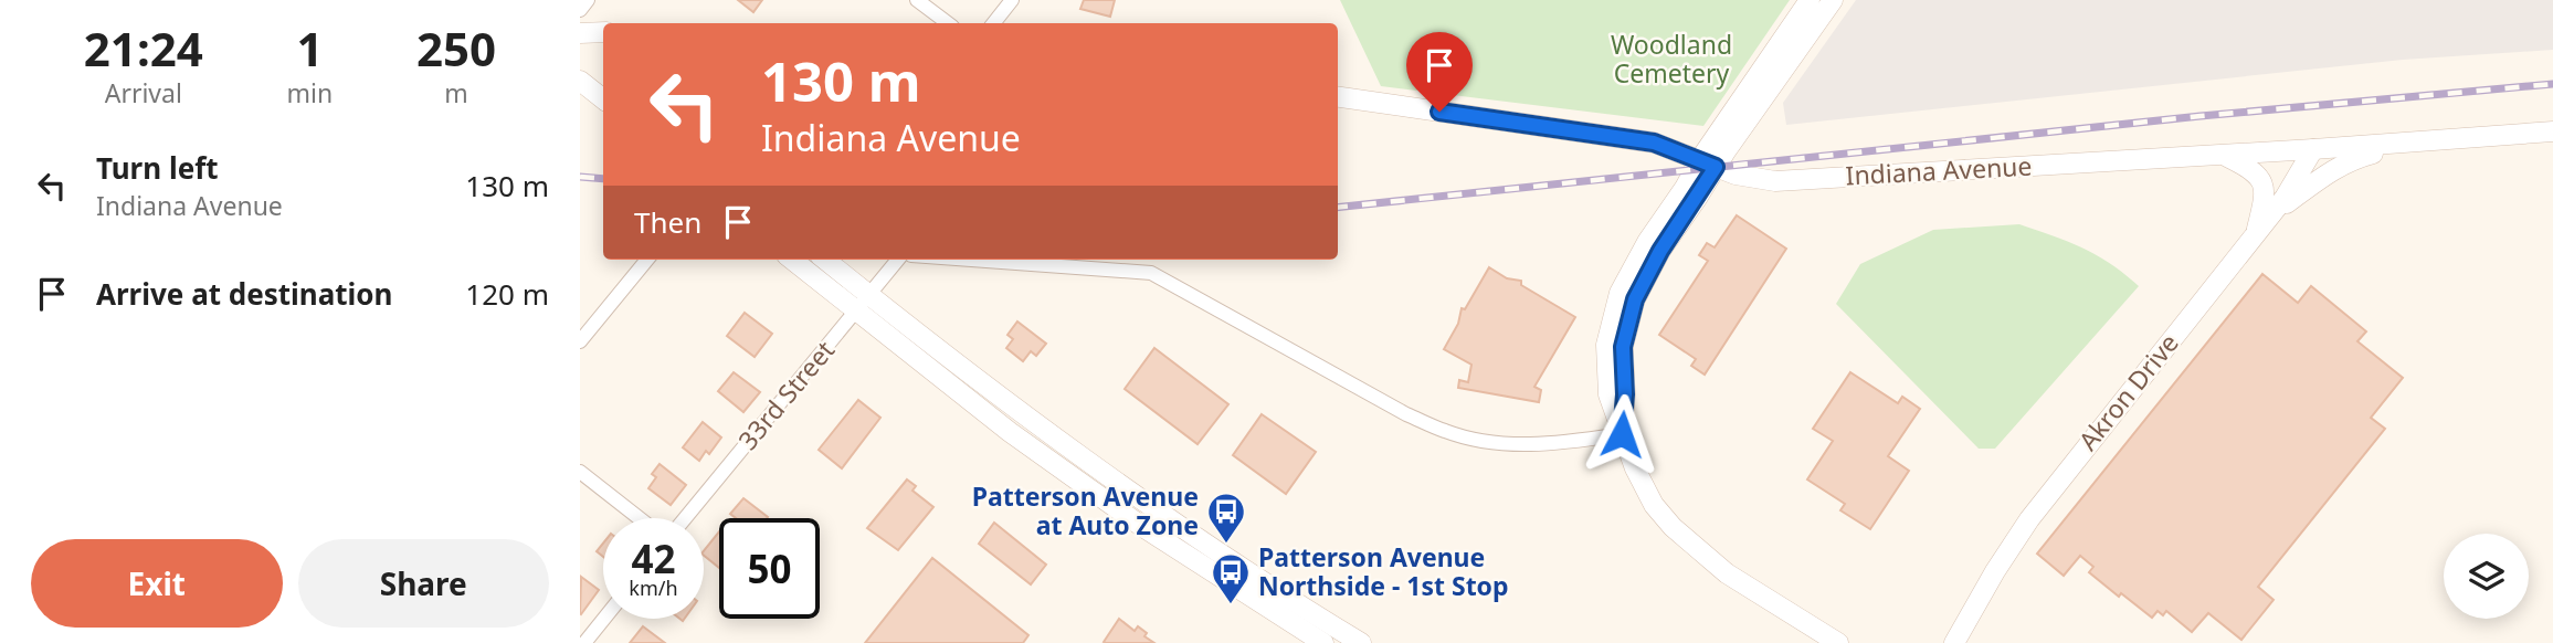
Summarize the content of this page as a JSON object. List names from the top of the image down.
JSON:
{
  "streets": {
    "main road": ["Indiana Avenue", "Akron Drive"],
    "street": ["33rd Street"]
  },
  "crossings": [
    ["Indiana Avenue", "Akron Drive"]
  ],
  "parks": ["Woodland Cemetery"],
  "places": {
    "bus stop": ["Patterson Avenue at Auto Zone", "Patterson Avenue Northside - 1st Stop"]
  },
  "page": {
    "eta": [
      "21:24",
      "Arrival",
      "1",
      "min",
      "250",
      "m"
    ],
    "turn": ["130 m", "Indiana Avenue"],
    "list": [
      {
        "name": "Turn left",
        "note": "Indiana Avenue",
        "value": "130 m"
      },
      {
        "name": "Arrive at destination",
        "value": "120 m"
      }
    ],
    "then": "Then",
    "speed": "42 km/h",
    "limit": "50",
    "buttons": ["Exit", "Share"]
  }
}
